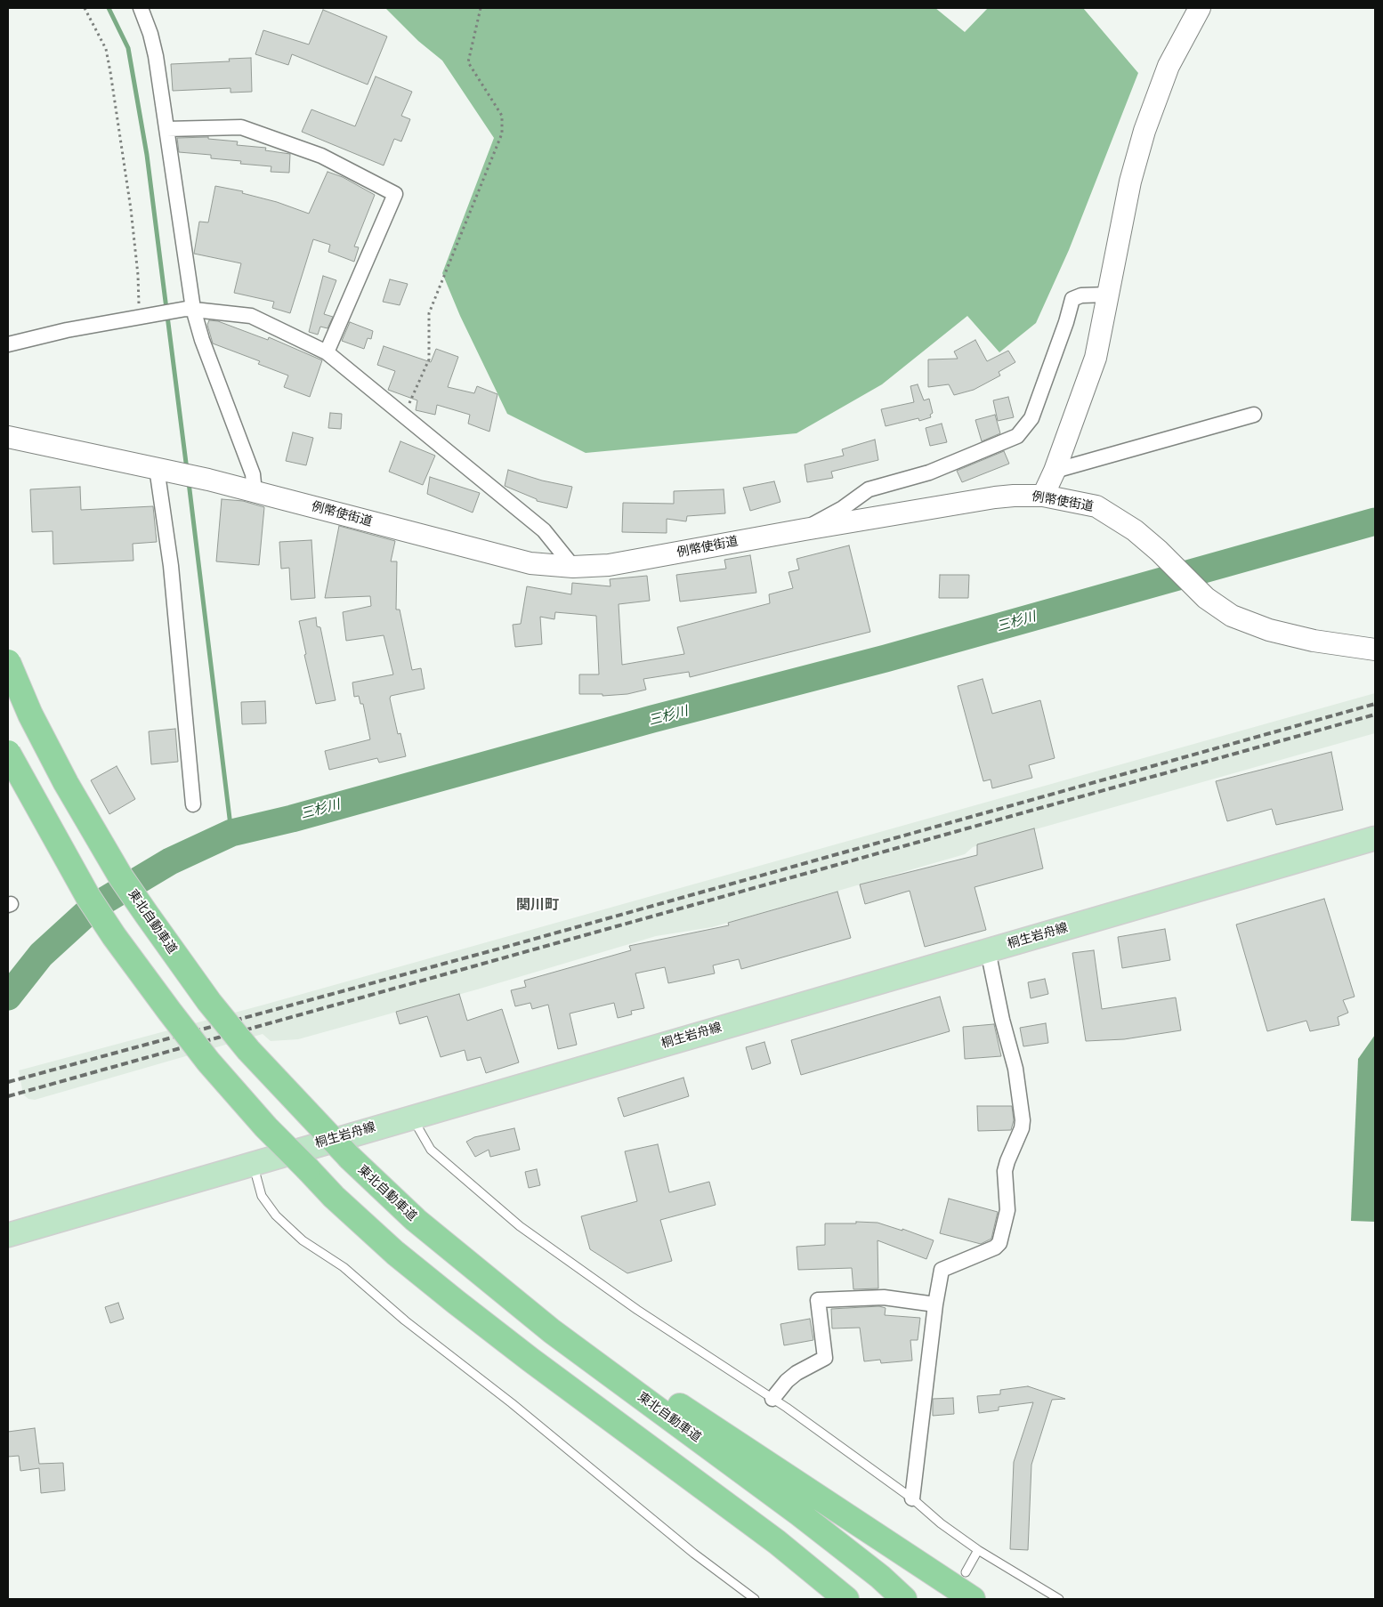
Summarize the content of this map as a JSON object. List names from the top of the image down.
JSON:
{
  "streets": {
    "highway": ["東北自動車道"],
    "main road": ["桐生岩舟線"],
    "street": ["例幣使街道"]
  },
  "districts": ["関川町"],
  "water": ["三杉川"]
}
